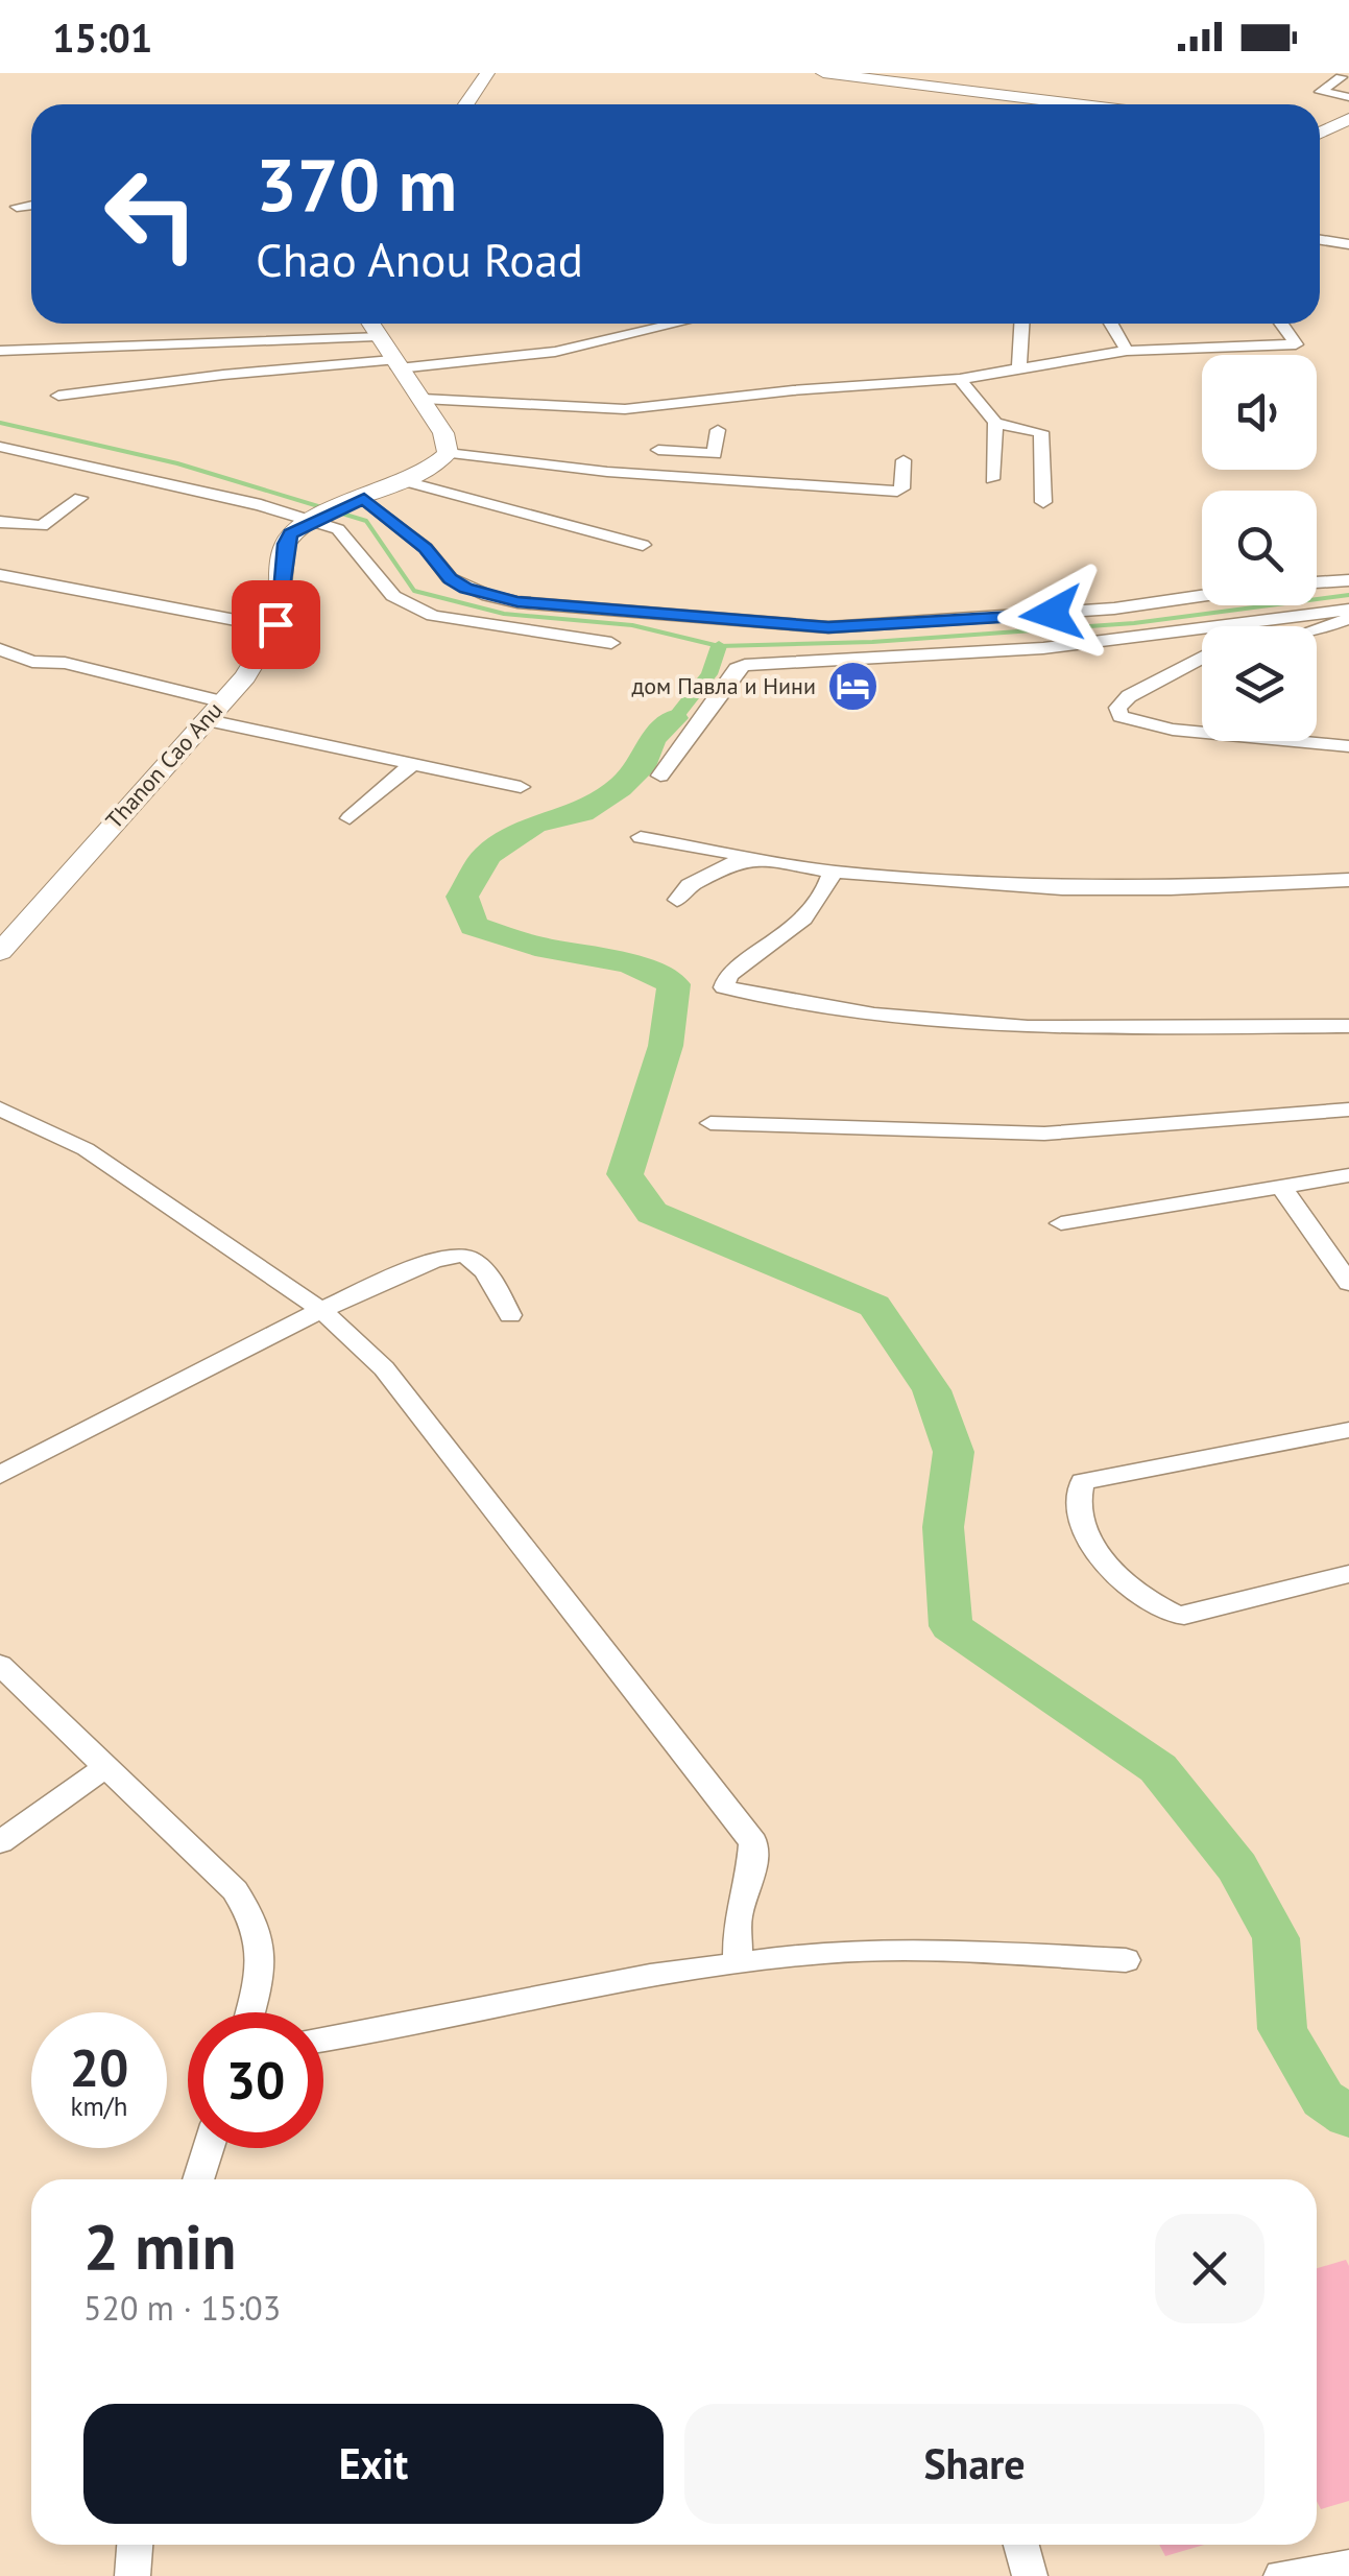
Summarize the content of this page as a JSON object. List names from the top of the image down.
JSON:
{
  "streets": {
    "street": ["Thanon Cao Anu"]
  },
  "places": {
    "hotel": ["дом Павла и Нини"]
  },
  "page": {
    "status": "15:01",
    "turn": ["370 m", "Chao Anou Road"],
    "speed": "20 km/h",
    "limit": "30",
    "heading": ["2 min", "520 m · 15:03"],
    "buttons": ["Exit", "Share"]
  }
}
